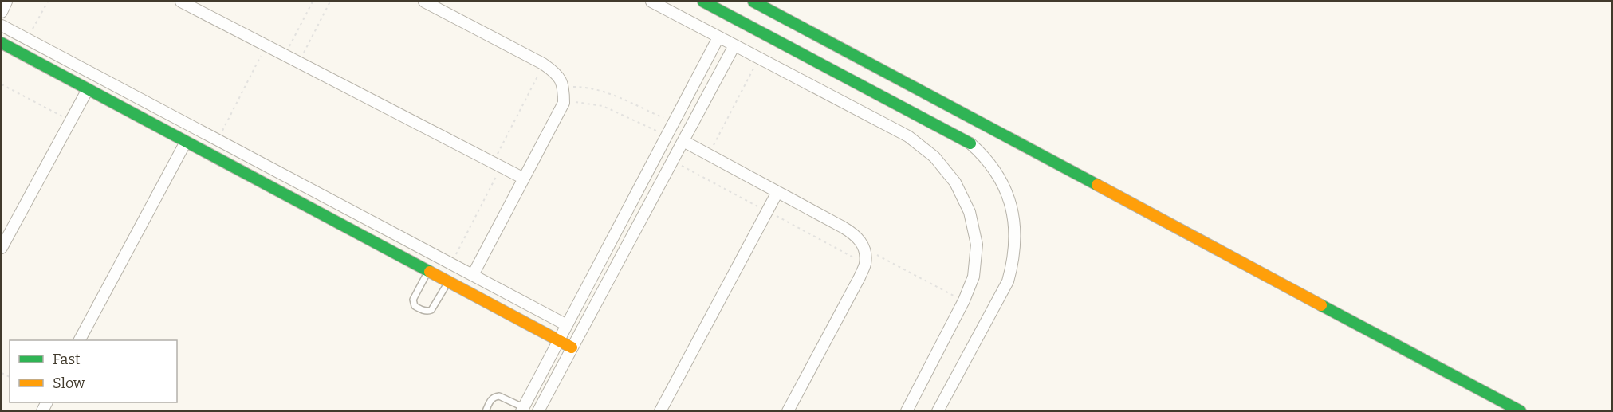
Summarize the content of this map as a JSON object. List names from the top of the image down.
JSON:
{
  "legend": ["Fast", "Slow"]
}
